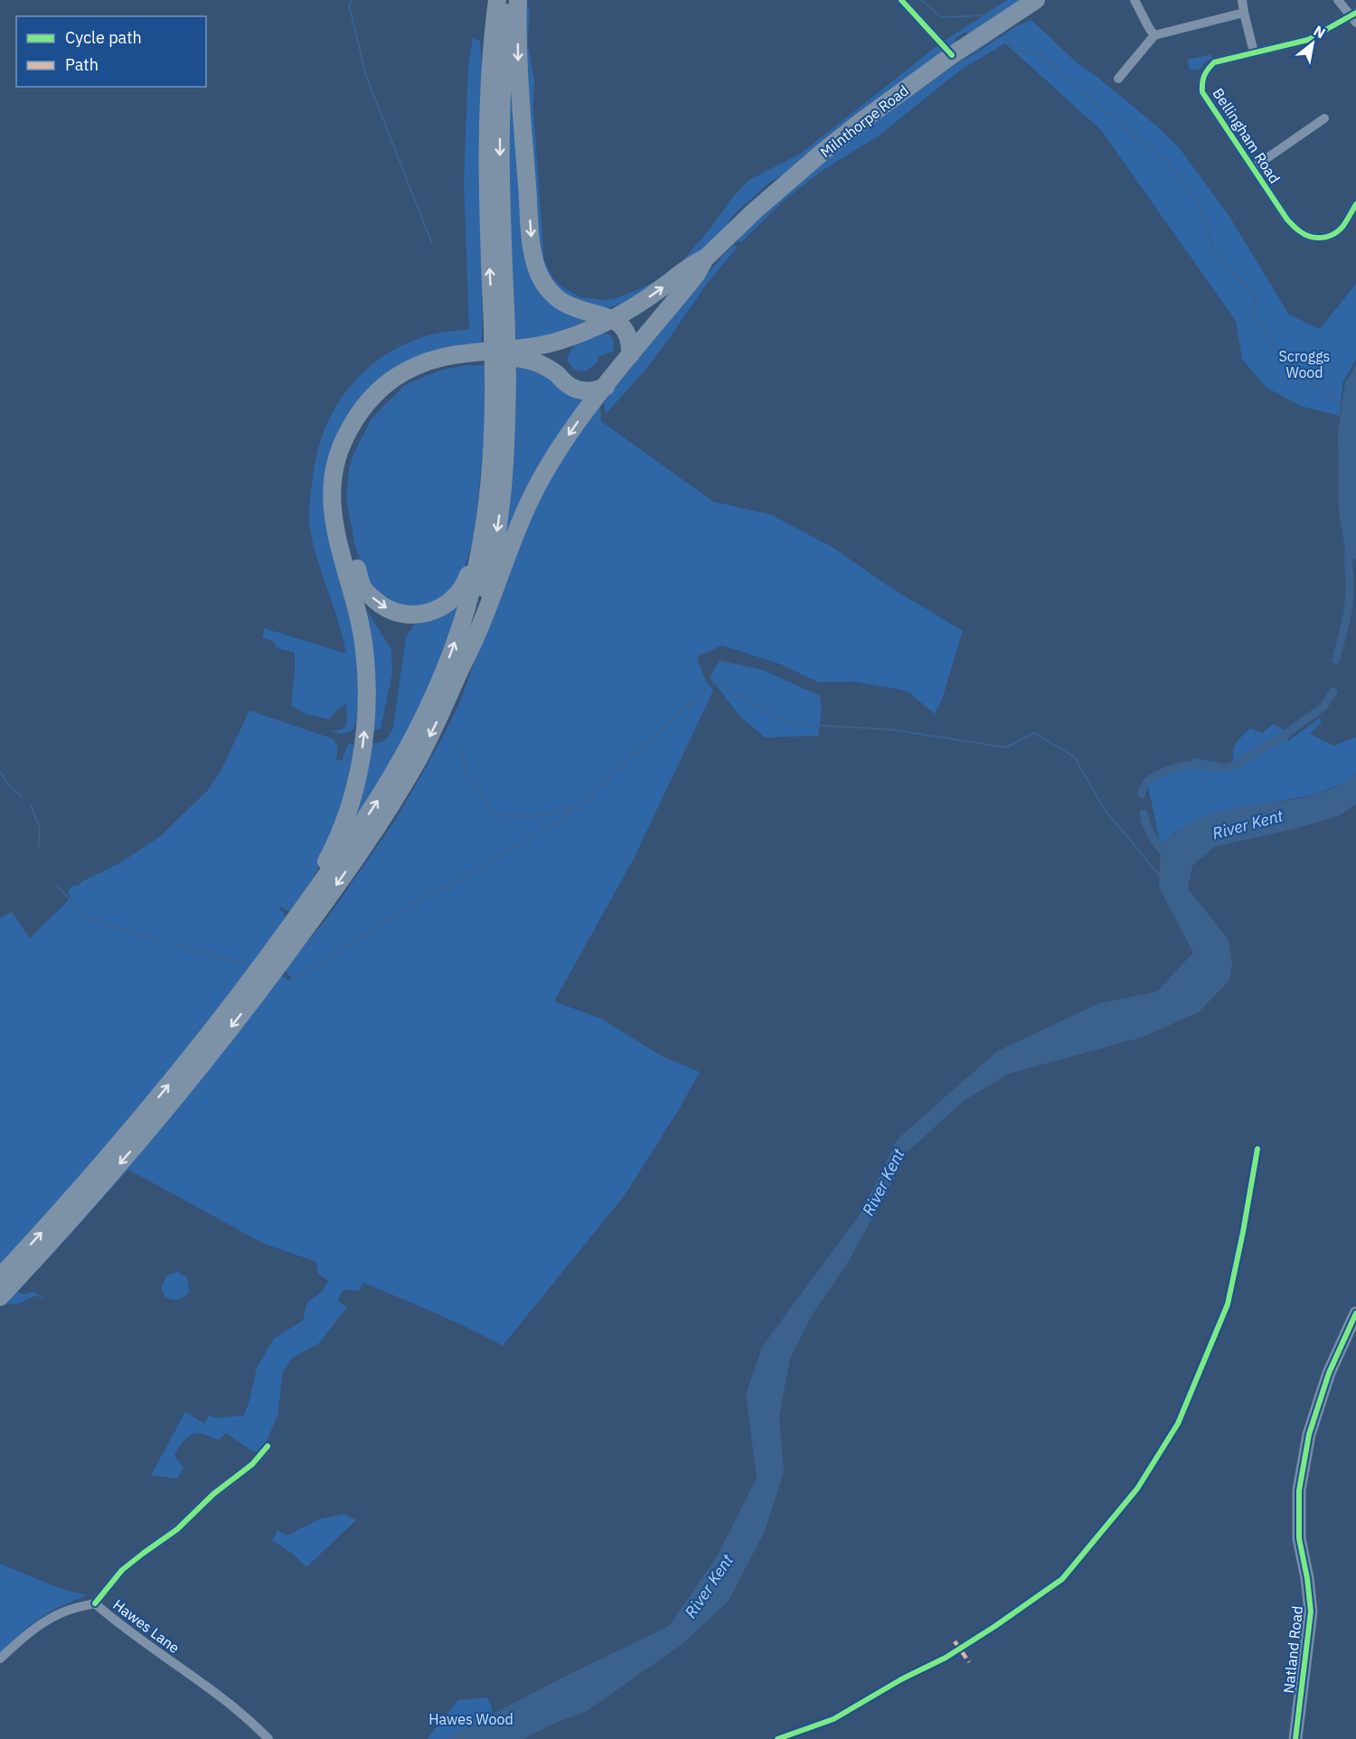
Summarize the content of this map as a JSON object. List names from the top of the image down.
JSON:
{
  "streets": {
    "highway": ["Milnthorpe Road"],
    "street": ["Bellingham Road", "Hawes Lane", "Natland Road"]
  },
  "water": ["River Kent"],
  "parks": ["Scroggs Wood", "Hawes Wood"],
  "legend": ["Cycle path", "Path"],
  "north": "top right"
}
